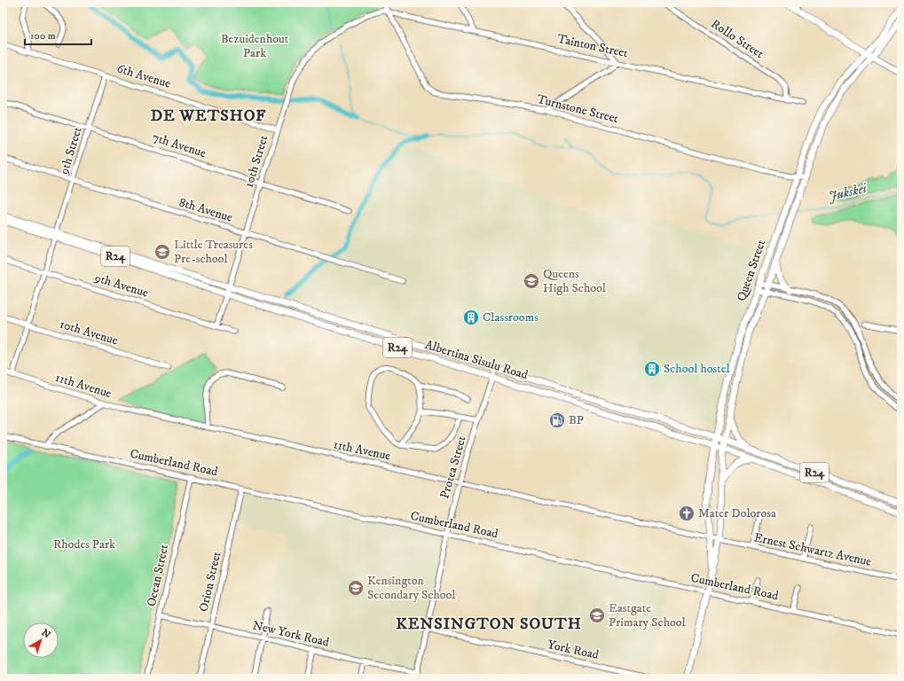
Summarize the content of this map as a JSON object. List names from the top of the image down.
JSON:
{
  "streets": {
    "main road": ["R24", "Queen Street", "Albertina Sisulu Road"],
    "street": [
      "Rollo Street",
      "Tainton Street",
      "6th Avenue",
      "Turnstone Street",
      "7th Avenue",
      "9th Street",
      "10th Street",
      "8th Avenue",
      "9th Avenue",
      "10th Avenue",
      "11th Avenue",
      "Cumberland Road",
      "Protea Street",
      "Ernest Schwartz Avenue",
      "Ocean Street",
      "Orion Street",
      "New York Road",
      "York Road"
    ]
  },
  "crossings": [
    ["Rollo Street", "Tainton Street"],
    ["Tainton Street", "Turnstone Street"],
    ["Tainton Street", "10th Street"],
    ["6th Avenue", "9th Street"],
    ["6th Avenue", "10th Street"],
    ["Turnstone Street", "10th Street"],
    ["Turnstone Street", "Queen Street"],
    ["7th Avenue", "9th Street"],
    ["7th Avenue", "10th Street"],
    ["9th Street", "8th Avenue"],
    ["9th Street", "9th Avenue"],
    ["9th Street", "10th Avenue"],
    ["9th Street", "Albertina Sisulu Road"],
    ["9th Street", "11th Avenue"],
    ["10th Street", "8th Avenue"],
    ["10th Street", "9th Avenue"],
    ["10th Street", "Albertina Sisulu Road"],
    ["Queen Street", "Albertina Sisulu Road"],
    ["Queen Street", "11th Avenue"],
    ["Queen Street", "Cumberland Road"],
    ["Queen Street", "Ernest Schwartz Avenue"],
    ["Albertina Sisulu Road", "Protea Street"],
    ["11th Avenue", "Protea Street"],
    ["11th Avenue", "Ernest Schwartz Avenue"],
    ["Cumberland Road", "Protea Street"],
    ["Cumberland Road", "Ocean Street"],
    ["Cumberland Road", "Orion Street"],
    ["Protea Street", "New York Road"],
    ["Protea Street", "York Road"],
    ["Ocean Street", "New York Road"],
    ["Orion Street", "New York Road"]
  ],
  "districts": ["DE WETSHOF", "KENSINGTON SOUTH"],
  "water": ["Jukskei"],
  "parks": ["Bezuidenhout Park", "Rhodes Park"],
  "places": {
    "school or university": [
      "Little Treasures Pre-school",
      "Queens High School",
      "Kensington Secondary School",
      "Eastgate Primary School"
    ],
    "building": ["Classrooms", "School hostel"],
    "fuel station": ["BP"],
    "church": ["Mater Dolorosa"]
  },
  "scale_bar": "100 m",
  "north": "top right"
}
